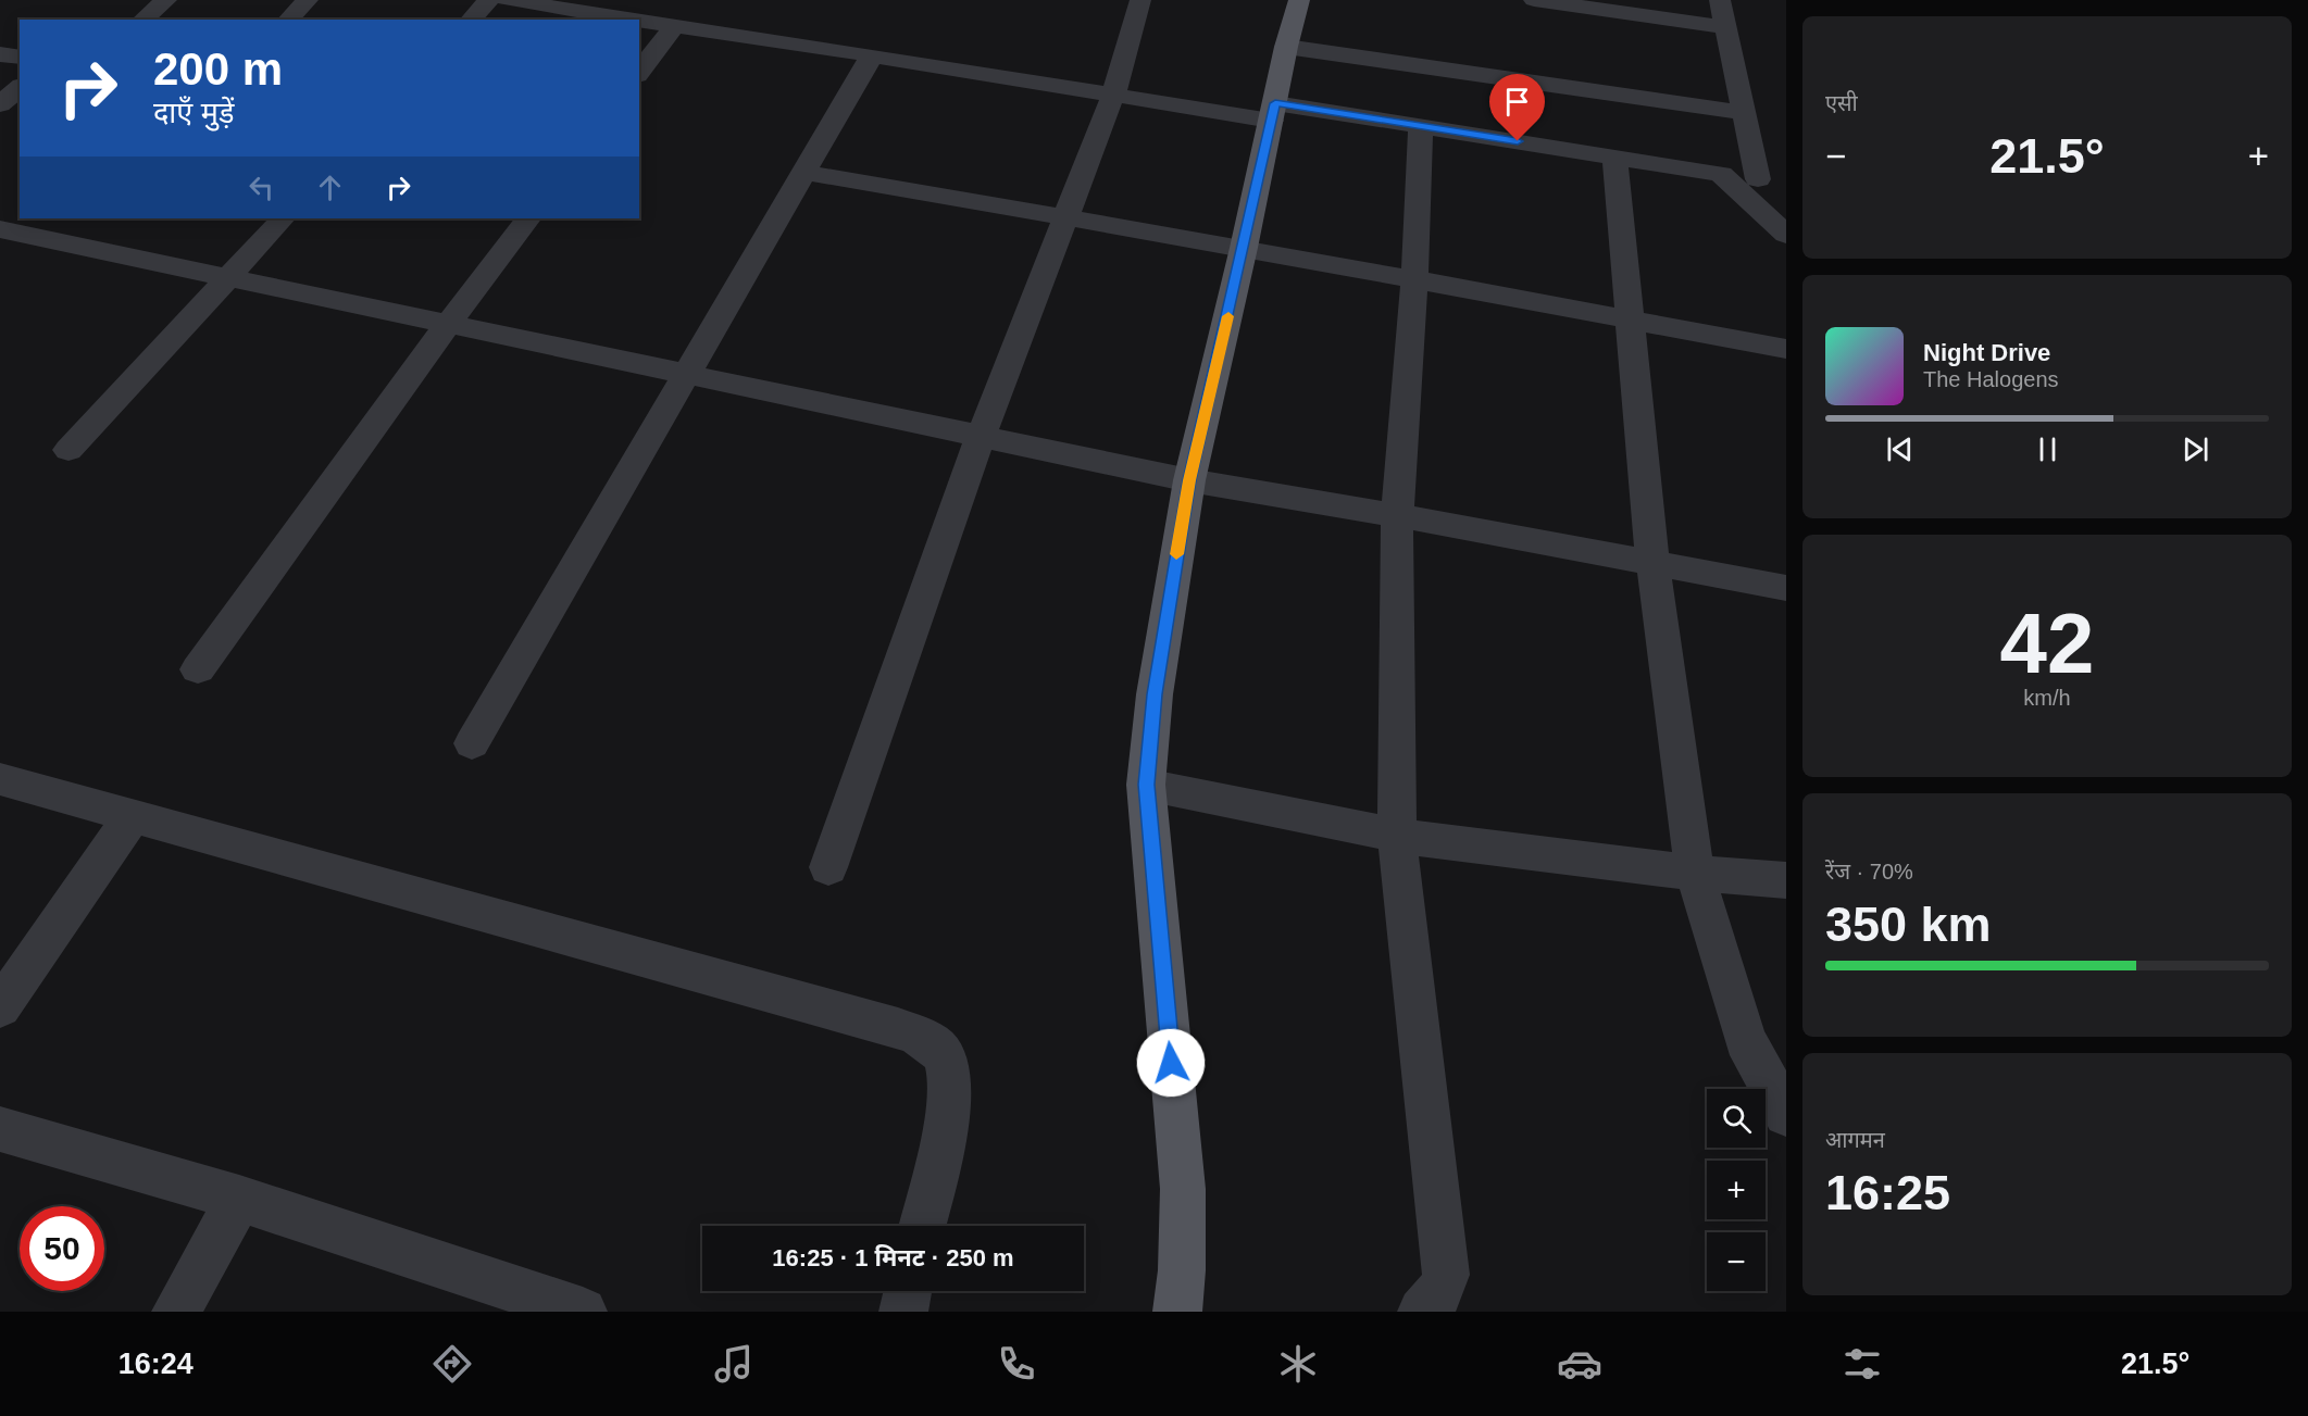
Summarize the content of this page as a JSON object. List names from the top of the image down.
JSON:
{
  "page": {
    "tile": [
      "एसी",
      ["42", "km/h"],
      ["रेंज · 70%", "350 km"],
      ["आगमन", "16:25"]
    ],
    "turn": ["200 m", "दाएँ मुड़ें"],
    "heat": ["−", "21.5°", "+"],
    "song": ["Night Drive", "The Halogens"],
    "map_buttons": ["+", "−"],
    "limit": "50",
    "trip": "16:25 · 1 मिनट · 250 m",
    "tabs": ["16:24", "21.5°"]
  }
}
